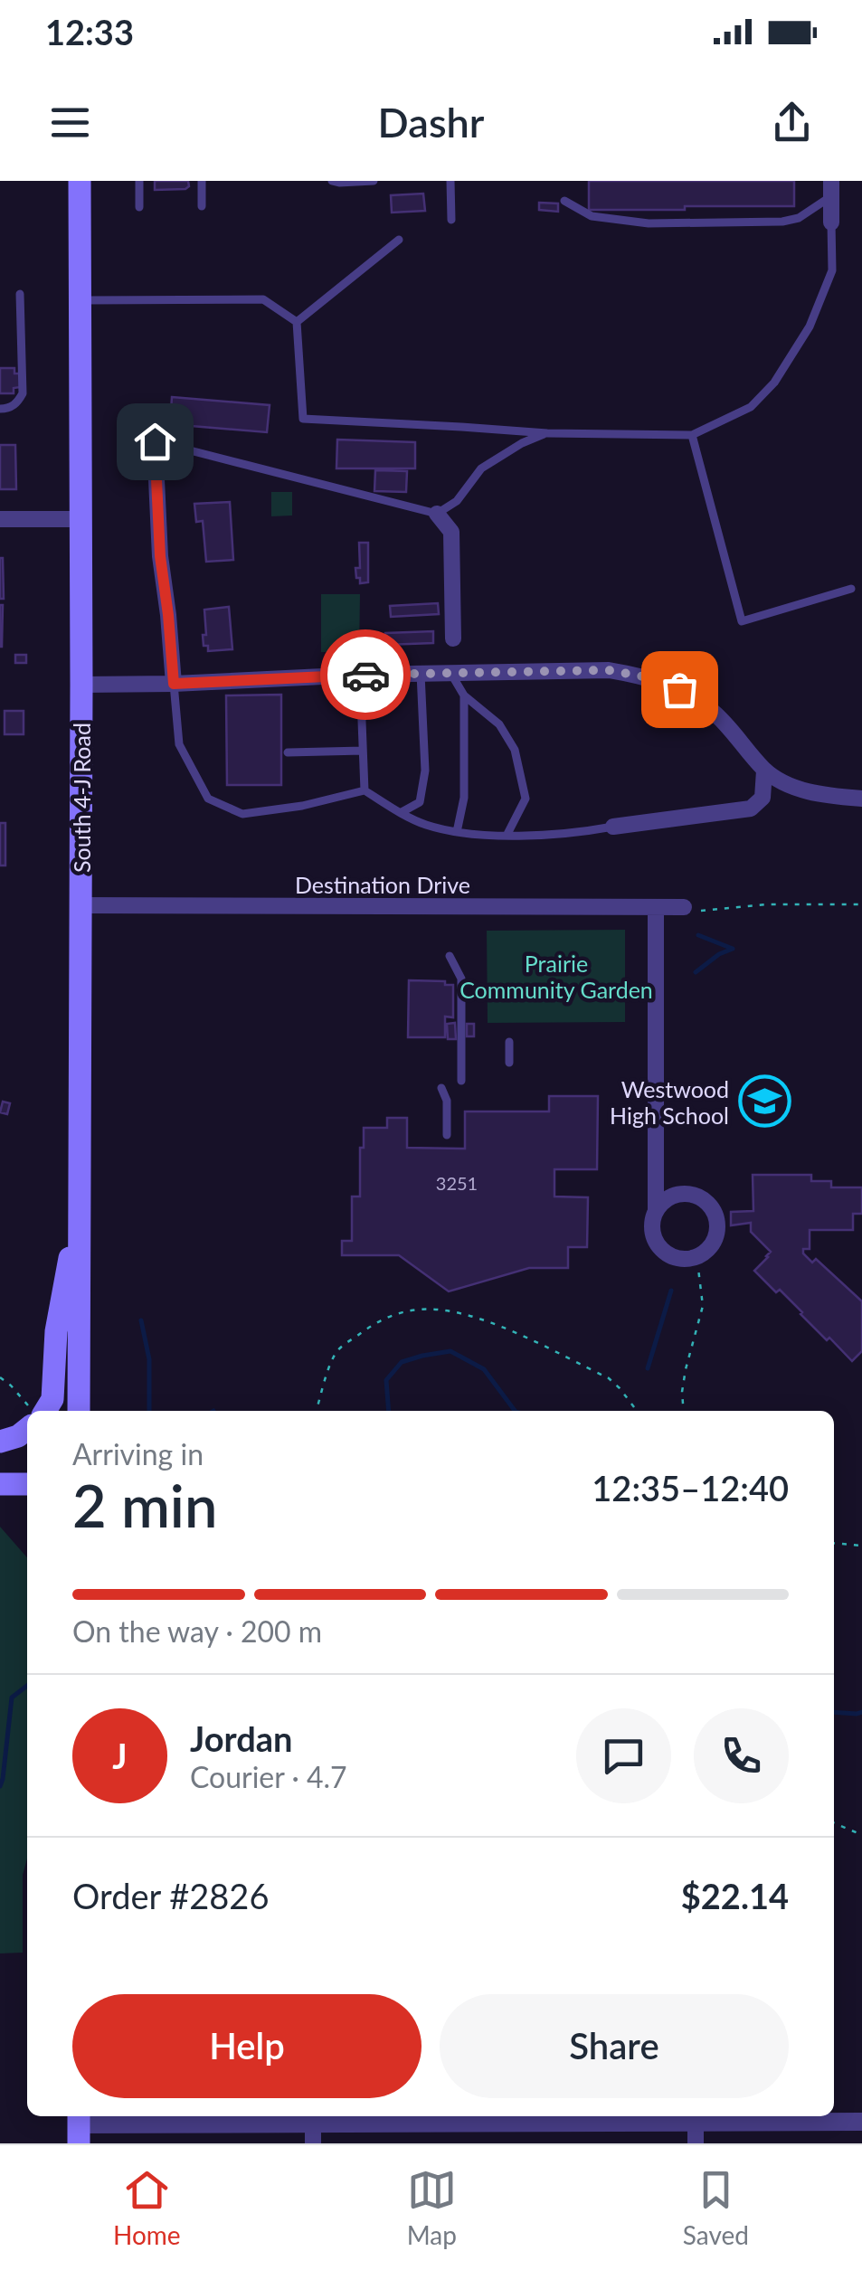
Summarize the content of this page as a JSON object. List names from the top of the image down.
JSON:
{
  "streets": {
    "main road": ["South 4-J Road"],
    "street": ["Destination Drive"]
  },
  "crossings": [
    ["South 4-J Road", "Destination Drive"]
  ],
  "parks": ["Prairie Community Garden"],
  "places": {
    "school or university": ["Westwood High School"]
  },
  "house_numbers": ["3251"],
  "page": {
    "status": "12:33",
    "header": "Dashr",
    "heading": ["2 min", "Arriving in", "12:35–12:40"],
    "panel": [
      "Jordan",
      "Courier · 4.7",
      "Order #2826",
      "$22.14"
    ],
    "bar": "On the way · 200 m",
    "round": "J",
    "buttons": ["Help", "Share"],
    "tabs": ["Home", "Map", "Saved"]
  }
}
